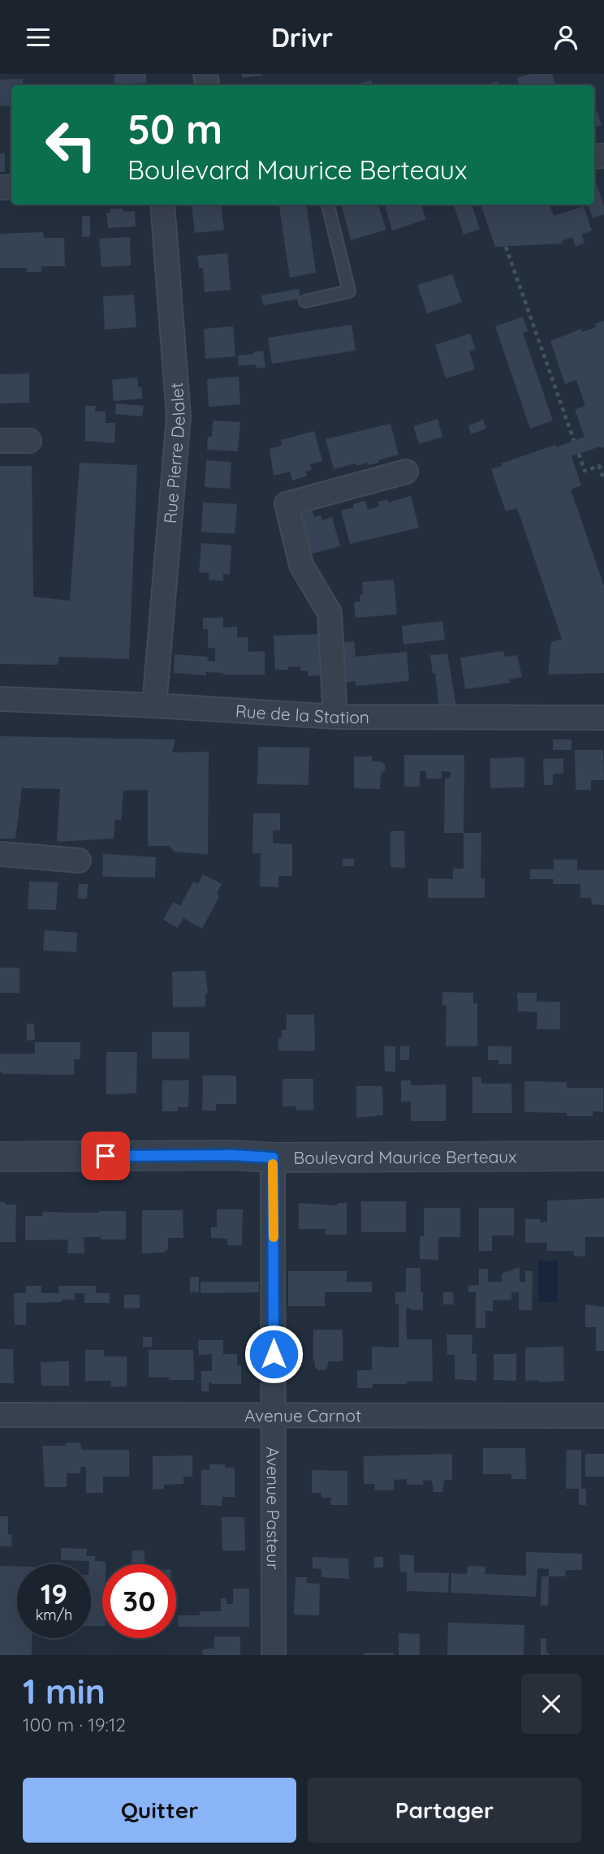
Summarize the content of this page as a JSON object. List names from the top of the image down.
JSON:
{
  "streets": {
    "street": [
      "Rue Pierre Delalet",
      "Rue de la Station",
      "Boulevard Maurice Berteaux",
      "Avenue Carnot",
      "Avenue Pasteur"
    ]
  },
  "crossings": [
    ["Rue Pierre Delalet", "Rue de la Station"],
    ["Boulevard Maurice Berteaux", "Avenue Pasteur"],
    ["Avenue Carnot", "Avenue Pasteur"]
  ],
  "page": {
    "header": "Drivr",
    "turn": ["50 m", "Boulevard Maurice Berteaux"],
    "speed": "19 km/h",
    "limit": "30",
    "heading": ["1 min", "100 m · 19:12"],
    "buttons": ["Quitter", "Partager"]
  }
}
